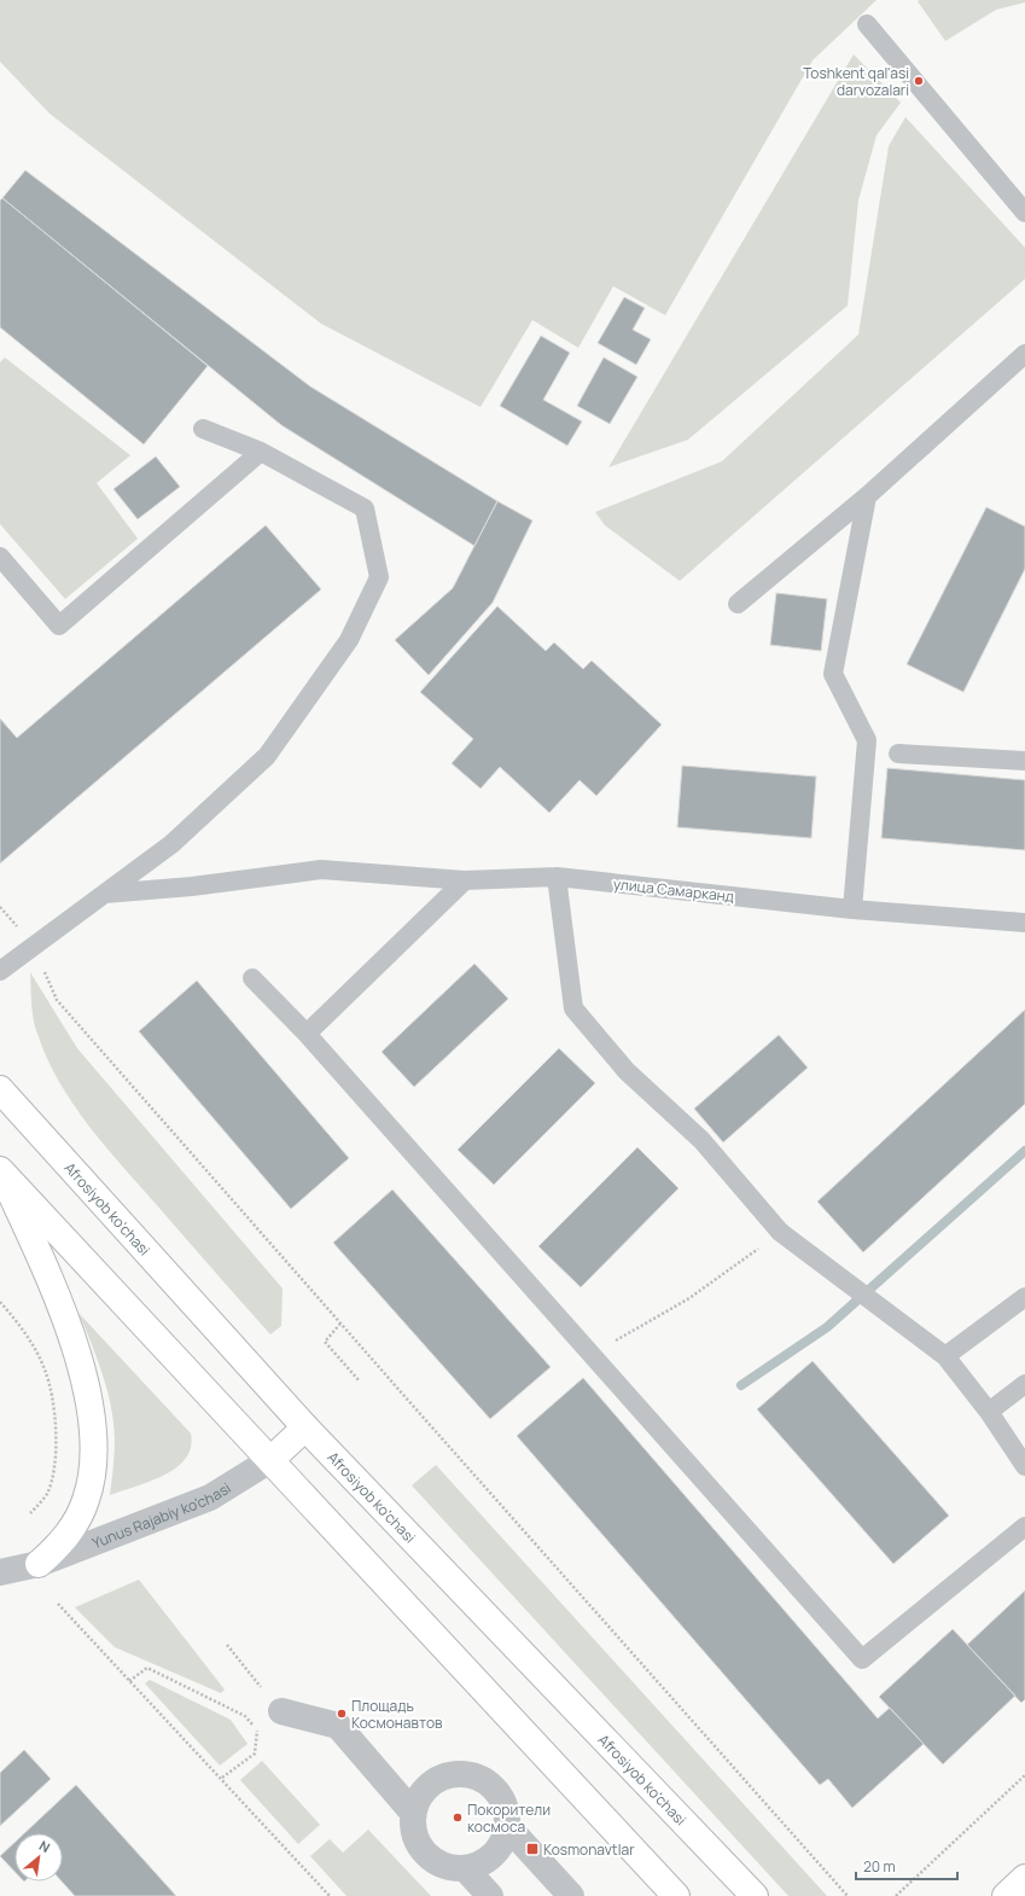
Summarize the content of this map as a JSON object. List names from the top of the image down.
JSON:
{
  "streets": {
    "main road": ["Afrosiyob ko'chasi", "Yunus Rajabiy ko'chasi"],
    "lane": ["улица Самарканд"]
  },
  "crossings": [
    ["Afrosiyob ko'chasi", "Yunus Rajabiy ko'chasi"]
  ],
  "places": {
    "other": ["Toshkent qal'asi darvozalari", "Площадь Космонавтов", "Покорители космоса"],
    "transit": ["Kosmonavtlar"]
  },
  "scale_bar": "20 m",
  "north": "top right"
}
